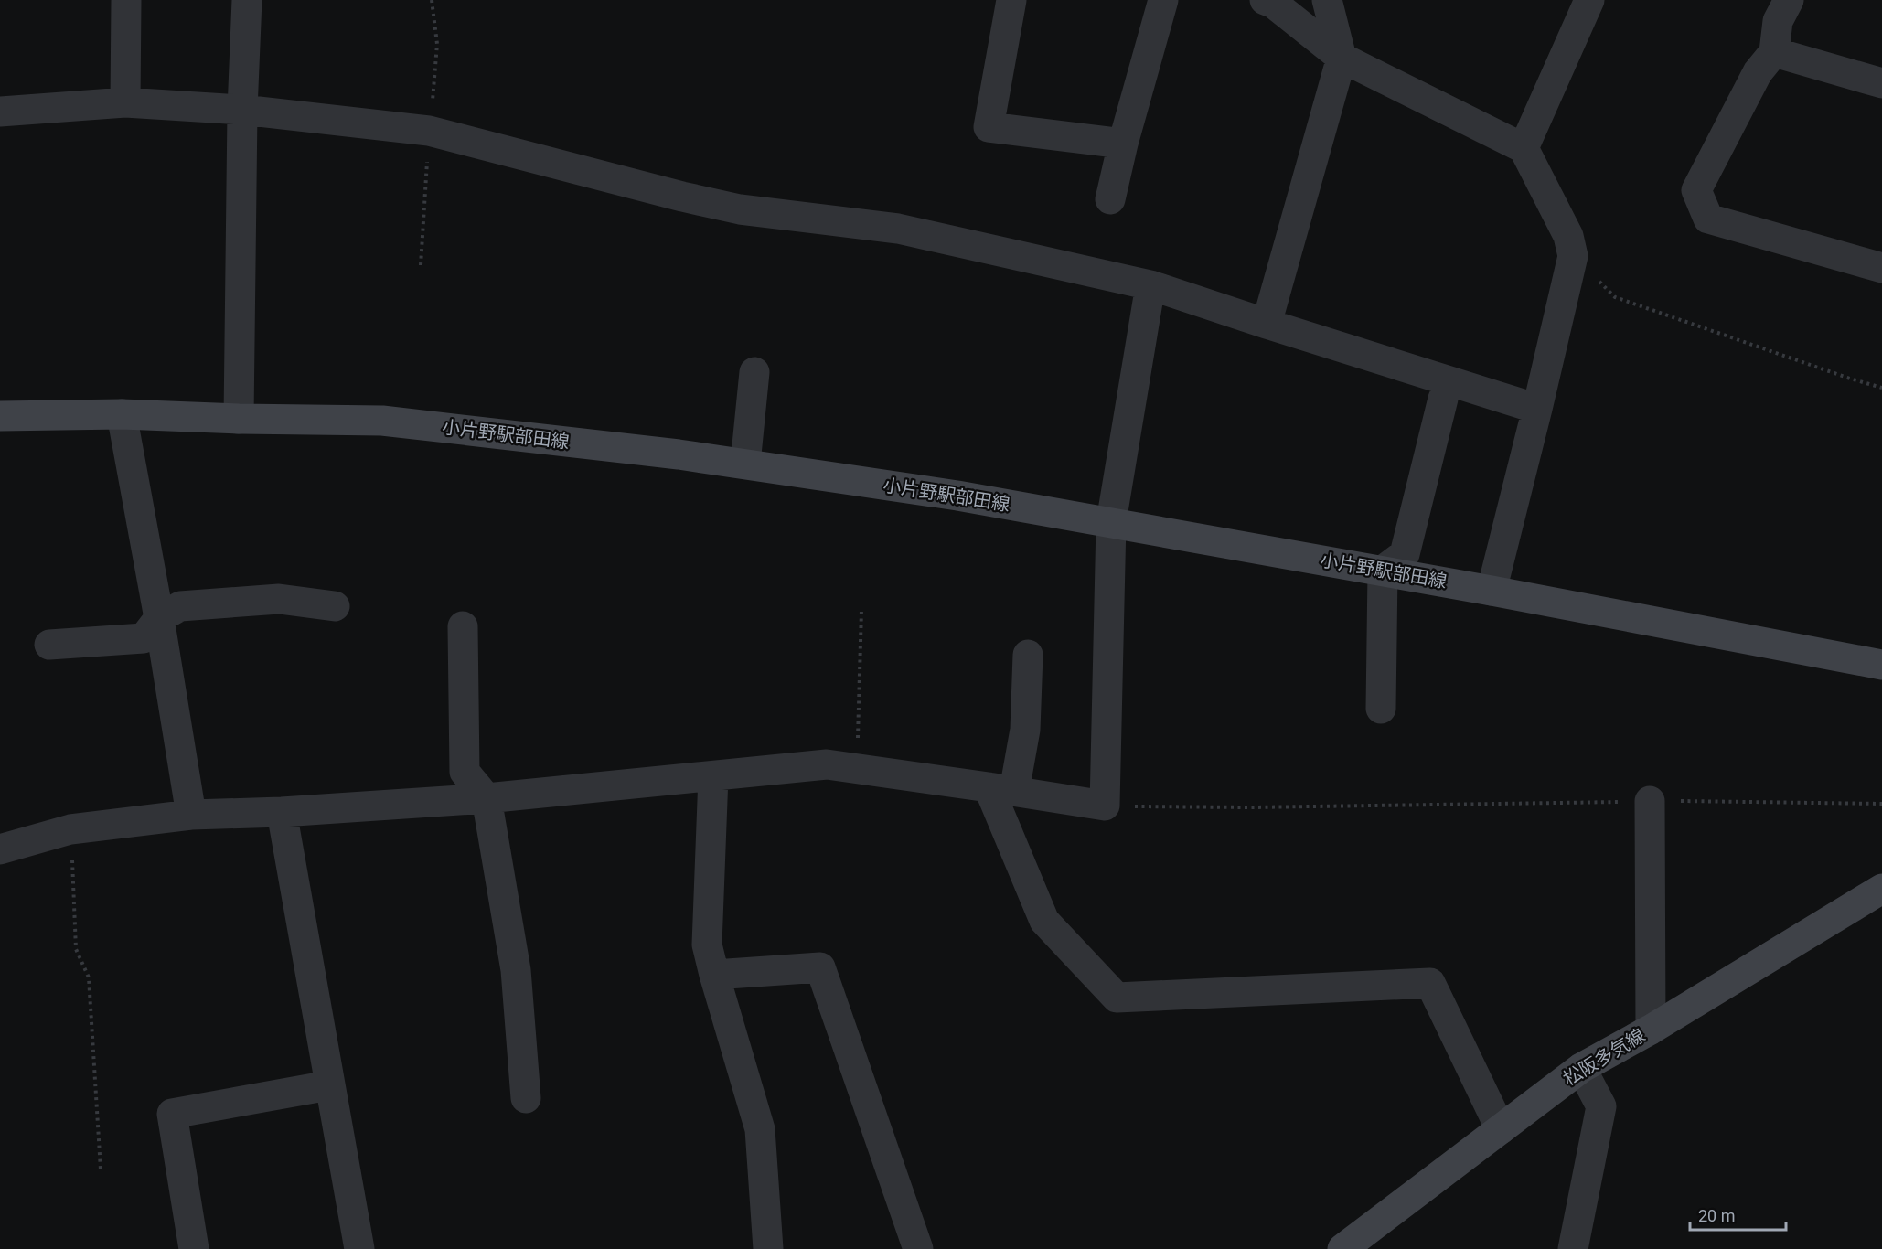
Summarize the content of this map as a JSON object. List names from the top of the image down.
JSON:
{
  "streets": {
    "main road": ["小片野駅部田線", "松阪多気線"]
  },
  "scale_bar": "20 m"
}
